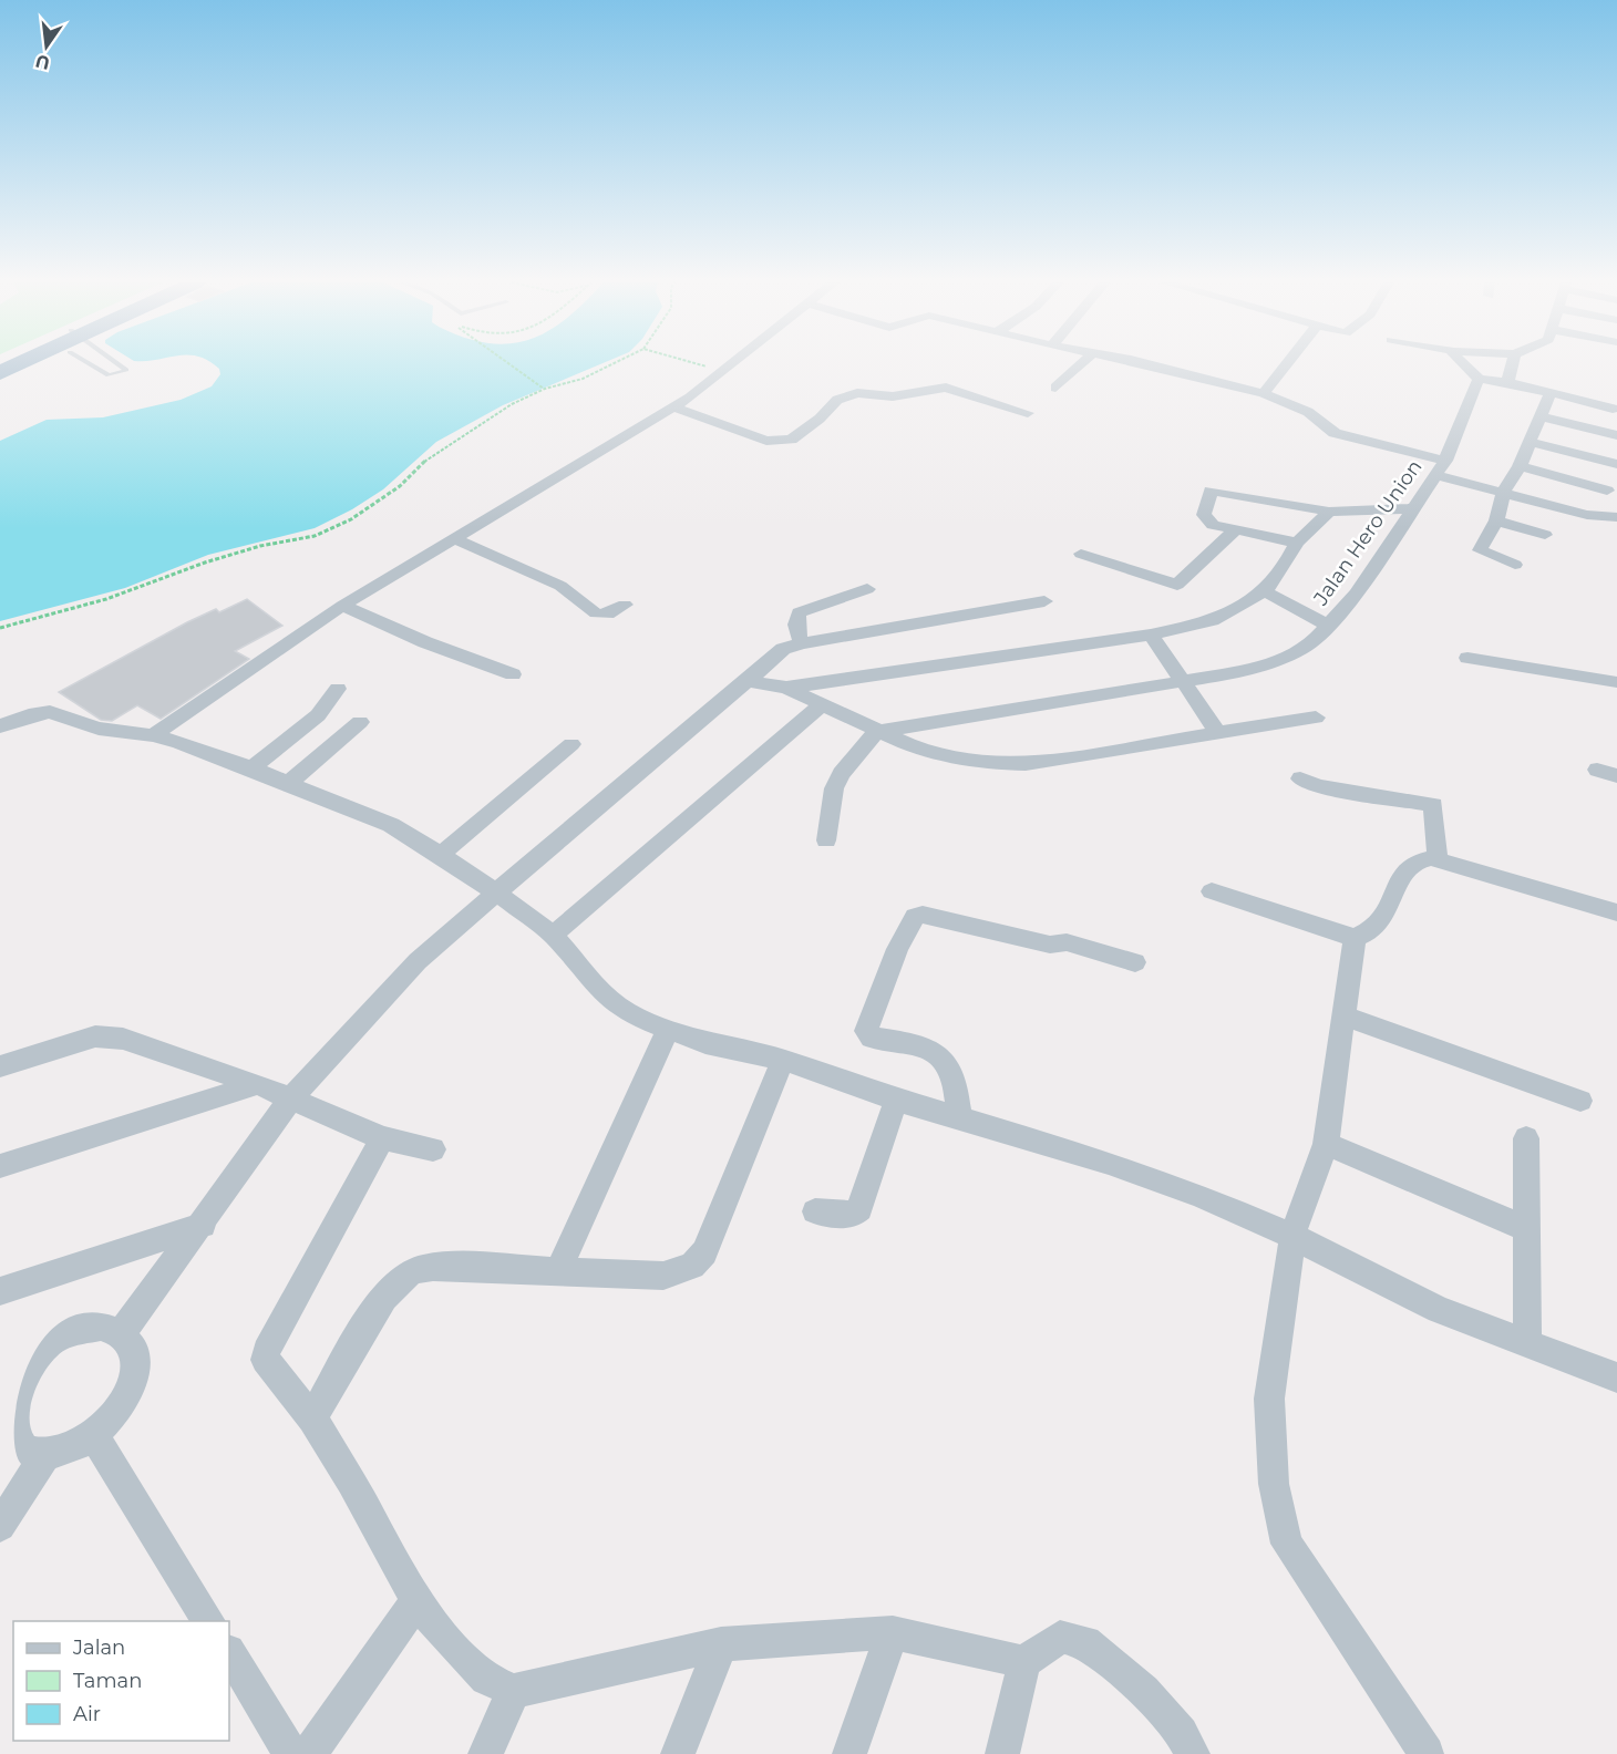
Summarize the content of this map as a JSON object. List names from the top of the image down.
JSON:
{
  "streets": {
    "street": ["Jalan Hero Union"]
  },
  "legend": ["Jalan", "Taman", "Air"],
  "north": "bottom"
}
